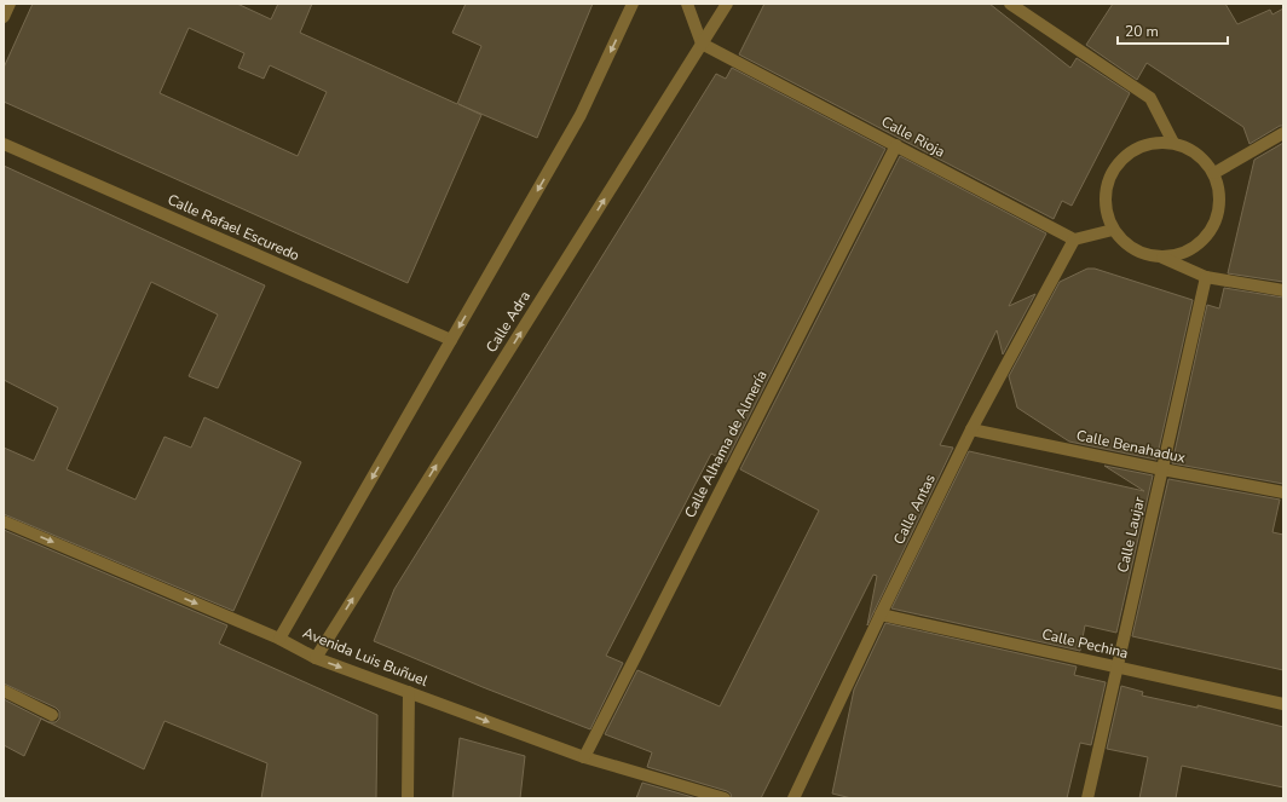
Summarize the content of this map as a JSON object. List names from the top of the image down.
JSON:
{
  "streets": {
    "street": [
      "Calle Rioja",
      "Calle Rafael Escuredo",
      "Calle Adra",
      "Calle Alhama de Almería",
      "Calle Benahadux",
      "Calle Antas",
      "Calle Laujar",
      "Calle Pechina",
      "Avenida Luis Buñuel"
    ]
  },
  "crossings": [
    ["Calle Rioja", "Calle Adra"],
    ["Calle Rioja", "Calle Alhama de Almería"],
    ["Calle Rioja", "Calle Antas"],
    ["Calle Adra", "Avenida Luis Buñuel"],
    ["Calle Alhama de Almería", "Avenida Luis Buñuel"],
    ["Calle Benahadux", "Calle Antas"],
    ["Calle Benahadux", "Calle Laujar"],
    ["Calle Antas", "Calle Pechina"],
    ["Calle Laujar", "Calle Pechina"]
  ],
  "one_way": ["Avenida Luis Buñuel"],
  "scale_bar": "20 m"
}
